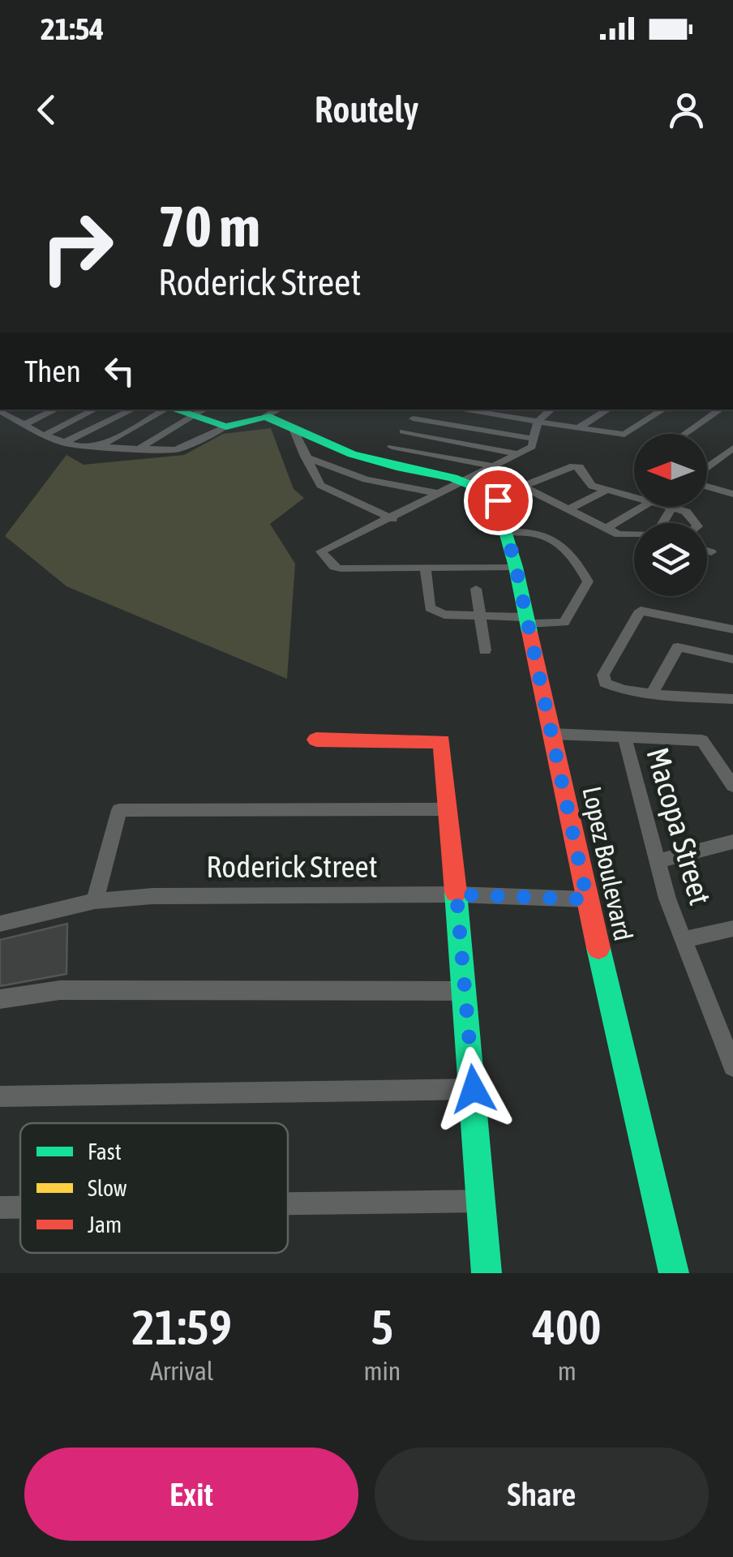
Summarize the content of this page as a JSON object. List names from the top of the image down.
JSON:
{
  "streets": {
    "street": ["Macopa Street", "Lopez Boulevard", "Roderick Street"]
  },
  "crossings": [
    ["Lopez Boulevard", "Roderick Street"]
  ],
  "legend": ["Fast", "Slow", "Jam"],
  "north": "left",
  "page": {
    "status": "21:54",
    "header": "Routely",
    "turn": ["70 m", "Roderick Street"],
    "then": "Then",
    "eta": [
      "21:59",
      "Arrival",
      "5",
      "min",
      "400",
      "m"
    ],
    "buttons": ["Exit", "Share"]
  }
}
